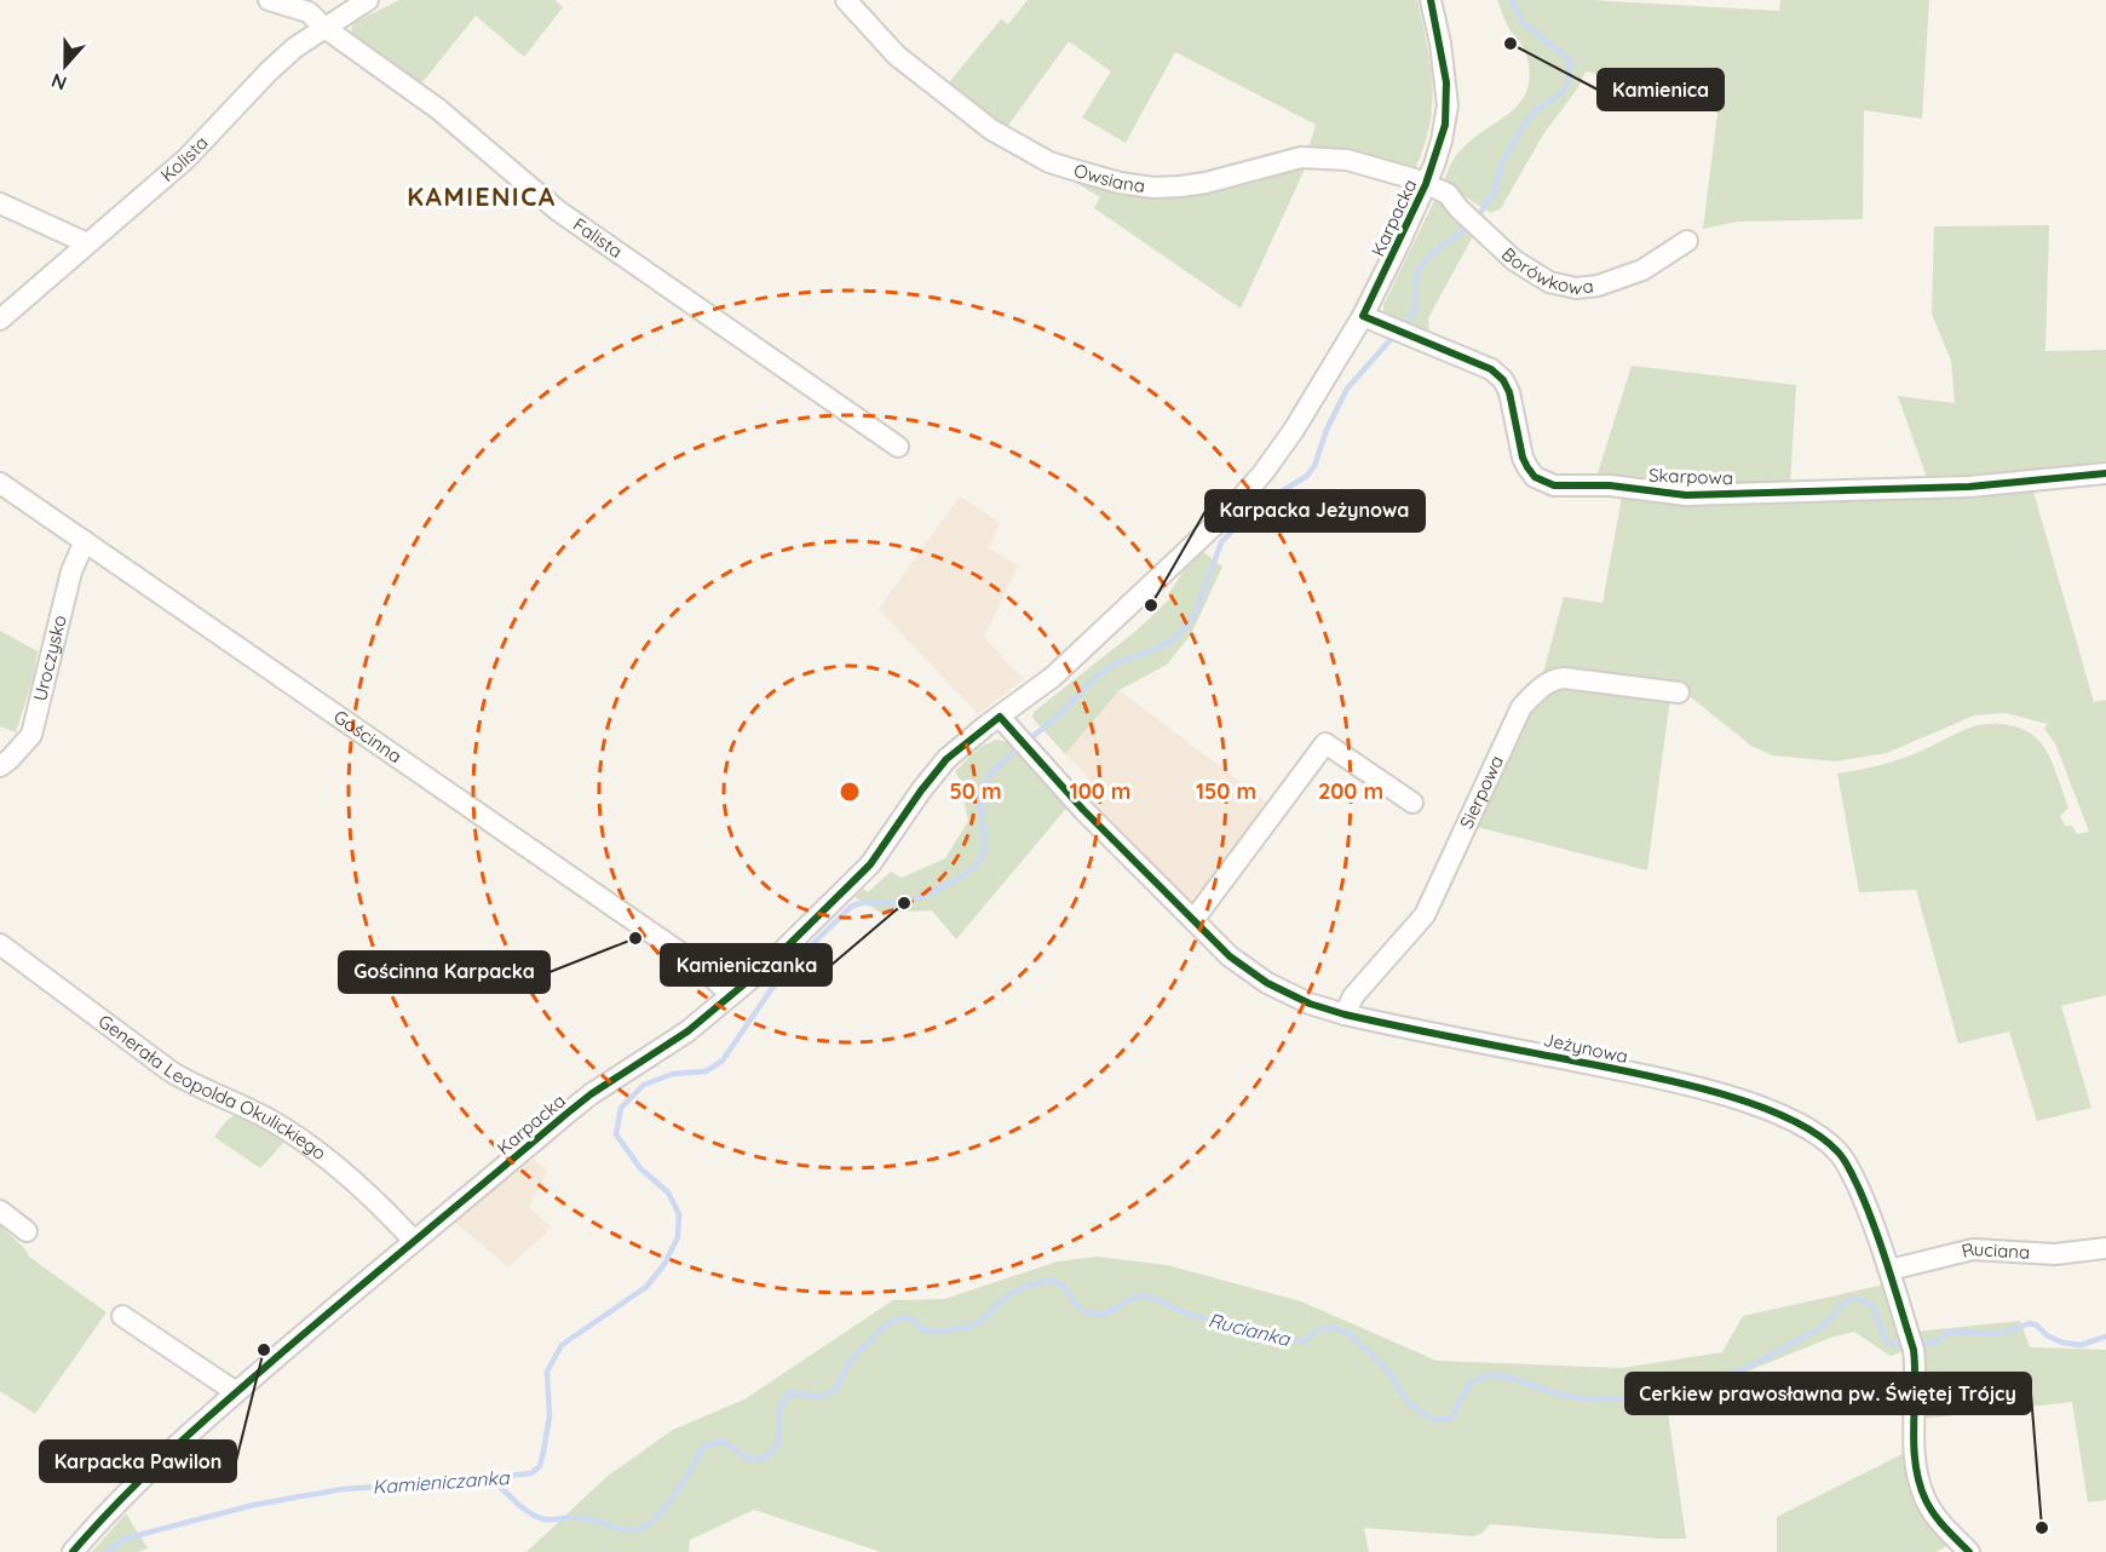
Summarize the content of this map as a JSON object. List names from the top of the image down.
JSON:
{
  "streets": {
    "street": [
      "Kolista",
      "Owsiana",
      "Karpacka",
      "Falista",
      "Borówkowa",
      "Skarpowa",
      "Uroczysko",
      "Gościnna",
      "Sierpowa",
      "Jeżynowa",
      "Generała Leopolda Okulickiego",
      "Ruciana"
    ]
  },
  "crossings": [
    ["Kolista", "Falista"],
    ["Owsiana", "Karpacka"],
    ["Owsiana", "Borówkowa"],
    ["Karpacka", "Borówkowa"],
    ["Karpacka", "Skarpowa"],
    ["Karpacka", "Gościnna"],
    ["Karpacka", "Jeżynowa"],
    ["Karpacka", "Generała Leopolda Okulickiego"],
    ["Uroczysko", "Gościnna"],
    ["Sierpowa", "Jeżynowa"],
    ["Jeżynowa", "Ruciana"]
  ],
  "districts": ["KAMIENICA"],
  "water": ["Rucianka", "Kamieniczanka"],
  "places": [
    "Kamienica",
    "Karpacka Jeżynowa",
    "Kamieniczanka",
    "Gościnna Karpacka",
    "Karpacka Pawilon",
    "Cerkiew prawosławna pw. Świętej Trójcy"
  ],
  "north": "bottom",
  "rings": [
    "50 m",
    "100 m",
    "150 m",
    "200 m"
  ]
}
